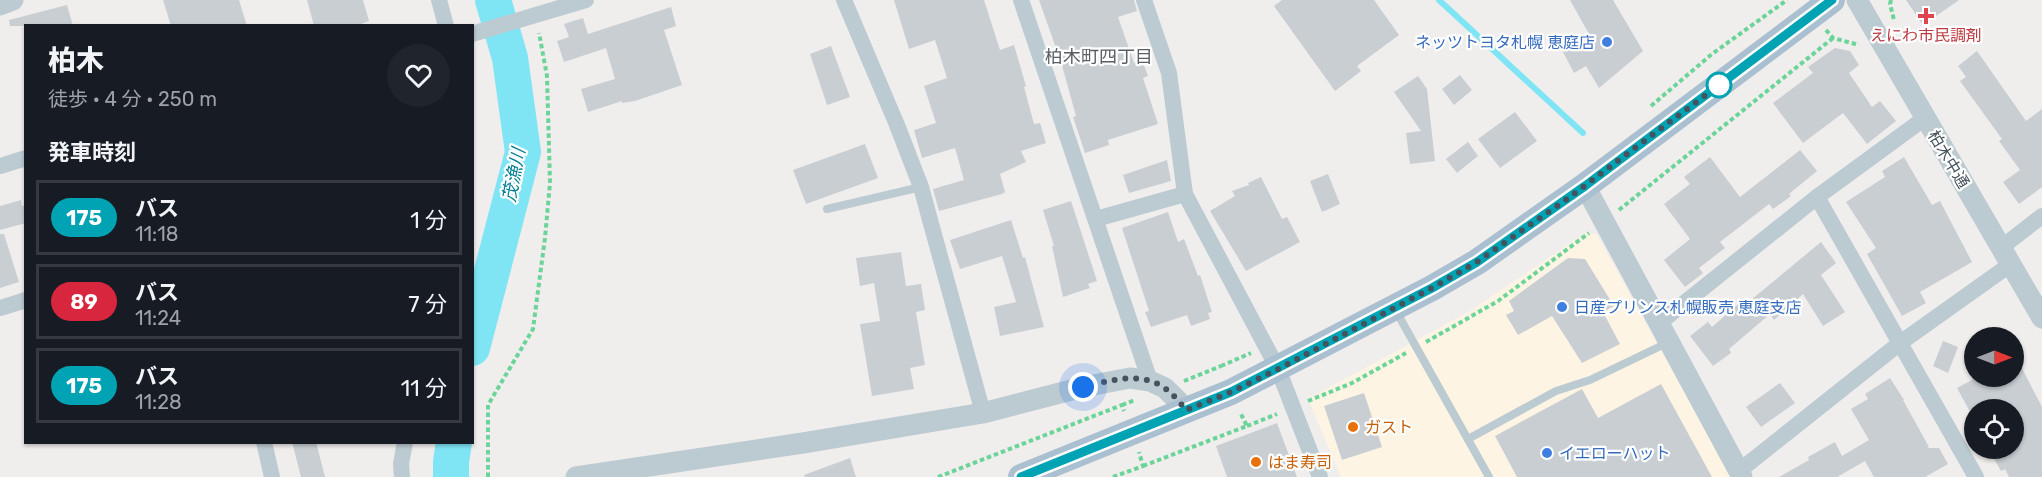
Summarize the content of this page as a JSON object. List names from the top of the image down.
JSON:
{
  "streets": {
    "street": ["柏木中通"]
  },
  "districts": ["柏木町四丁目"],
  "water": ["茂漁川"],
  "places": {
    "health": ["えにわ市民調剤"],
    "other": [
      "ネッツトヨタ札幌 恵庭店",
      "日産プリンス札幌販売 恵庭支店",
      "ガスト",
      "イエローハット",
      "はま寿司"
    ]
  },
  "lines": ["bus line 175"],
  "north": "right",
  "page": {
    "heading": [
      ["柏木", "徒歩 · 4 分 · 250 m"],
      "発車時刻"
    ],
    "list": [
      {
        "mark": "175",
        "name": "バス",
        "note": "11:18",
        "value": "1 分"
      },
      {
        "mark": "89",
        "name": "バス",
        "note": "11:24",
        "value": "7 分"
      },
      {
        "mark": "175",
        "name": "バス",
        "note": "11:28",
        "value": "11 分"
      }
    ]
  }
}
